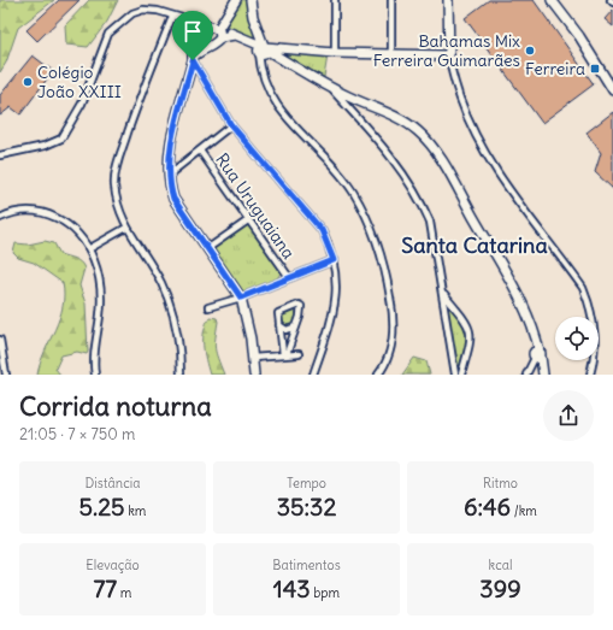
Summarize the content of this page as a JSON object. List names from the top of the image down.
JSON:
{
  "streets": {
    "street": ["Rua Uruguaiana"]
  },
  "districts": ["Santa Catarina"],
  "places": {
    "other": ["Bahamas Mix Ferreira Guimarães", "Colégio João XXIII"],
    "transit": ["Ferreira"]
  },
  "page": {
    "heading": ["Corrida noturna", "21:05 · 7 × 750 m"],
    "stats": [
      ["Distância", "5.25 km"],
      ["Tempo", "35:32"],
      ["Ritmo", "6:46 /km"],
      ["Elevação", "77 m"],
      ["Batimentos", "143 bpm"],
      ["kcal", "399"]
    ]
  }
}
